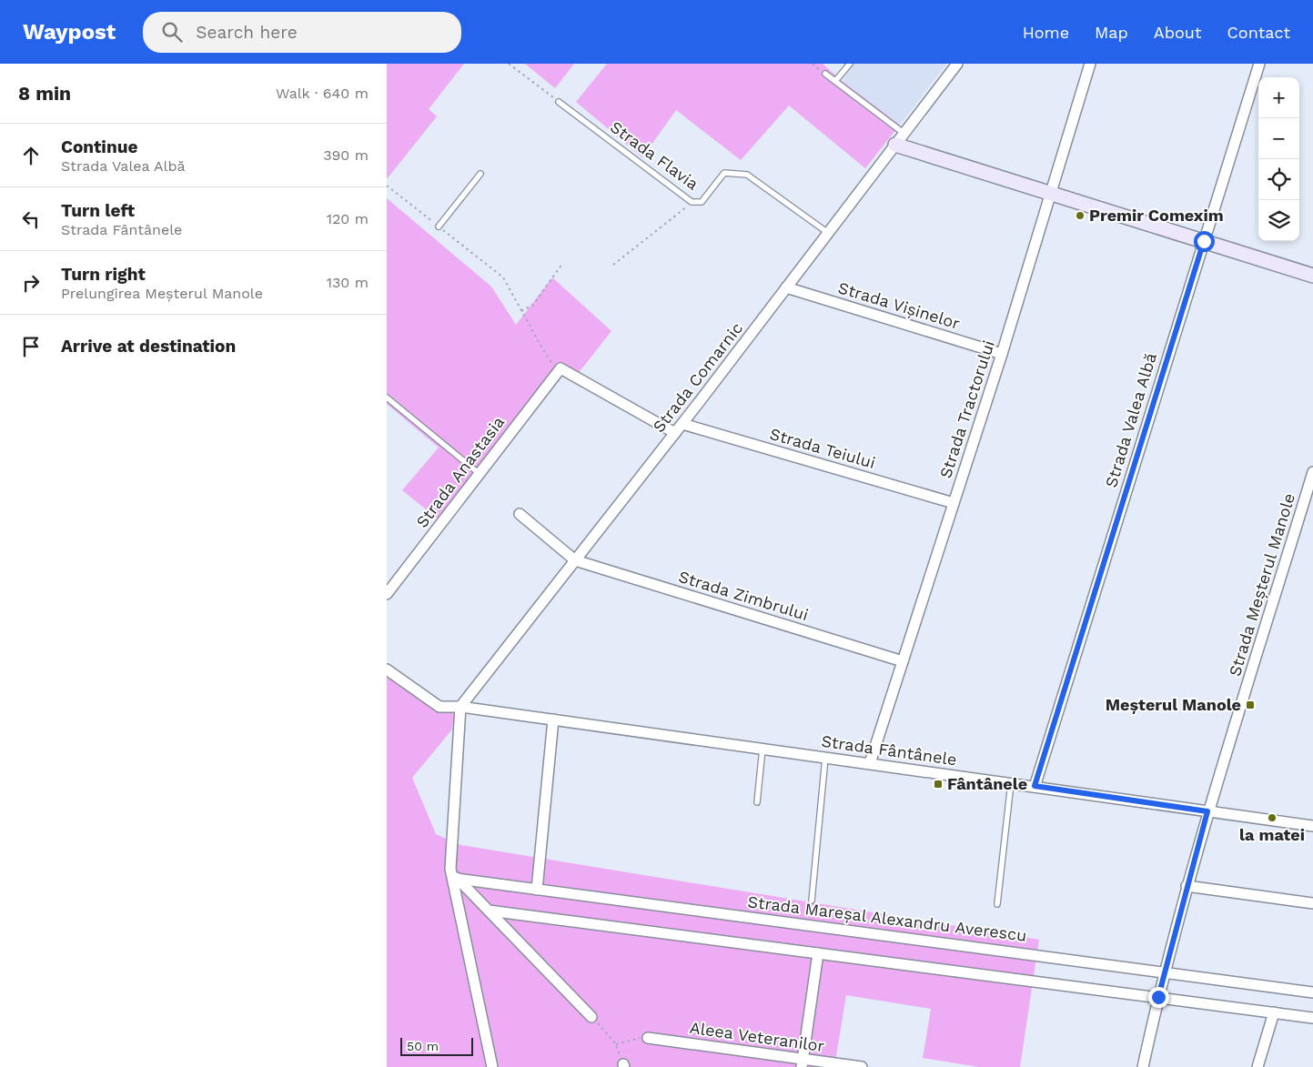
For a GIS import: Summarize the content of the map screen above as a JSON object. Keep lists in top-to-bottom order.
{
  "streets": {
    "street": [
      "Strada Vișinelor",
      "Strada Comarnic",
      "Strada Tractorului",
      "Strada Valea Albă",
      "Strada Teiului",
      "Strada Anastasia",
      "Strada Meșterul Manole",
      "Strada Zimbrului",
      "Strada Fântânele",
      "Strada Mareșal Alexandru Averescu",
      "Aleea Veteranilor"
    ],
    "lane": ["Strada Flavia"]
  },
  "crossings": [
    ["Strada Flavia", "Strada Comarnic"],
    ["Strada Vișinelor", "Strada Comarnic"],
    ["Strada Vișinelor", "Strada Tractorului"],
    ["Strada Comarnic", "Strada Teiului"],
    ["Strada Comarnic", "Strada Zimbrului"],
    ["Strada Comarnic", "Strada Fântânele"],
    ["Strada Tractorului", "Strada Teiului"],
    ["Strada Tractorului", "Strada Zimbrului"],
    ["Strada Tractorului", "Strada Fântânele"],
    ["Strada Valea Albă", "Strada Fântânele"],
    ["Strada Meșterul Manole", "Strada Fântânele"],
    ["Strada Meșterul Manole", "Strada Mareșal Alexandru Averescu"]
  ],
  "places": {
    "other": ["Premir Comexim", "la matei"],
    "transit": ["Meșterul Manole", "Fântânele"]
  },
  "scale_bar": "50 m",
  "page": {
    "header": "Waypost",
    "search": "Search here",
    "nav": [
      "Home",
      "Map",
      "About",
      "Contact"
    ],
    "heading": ["8 min", "Walk · 640 m"],
    "map_buttons": ["+", "−"],
    "list": [
      ["Continue", "Strada Valea Albă", "390 m"],
      ["Turn left", "Strada Fântânele", "120 m"],
      ["Turn right", "Prelungirea Meșterul Manole", "130 m"],
      "Arrive at destination"
    ],
    "scale": "50 m"
  }
}
